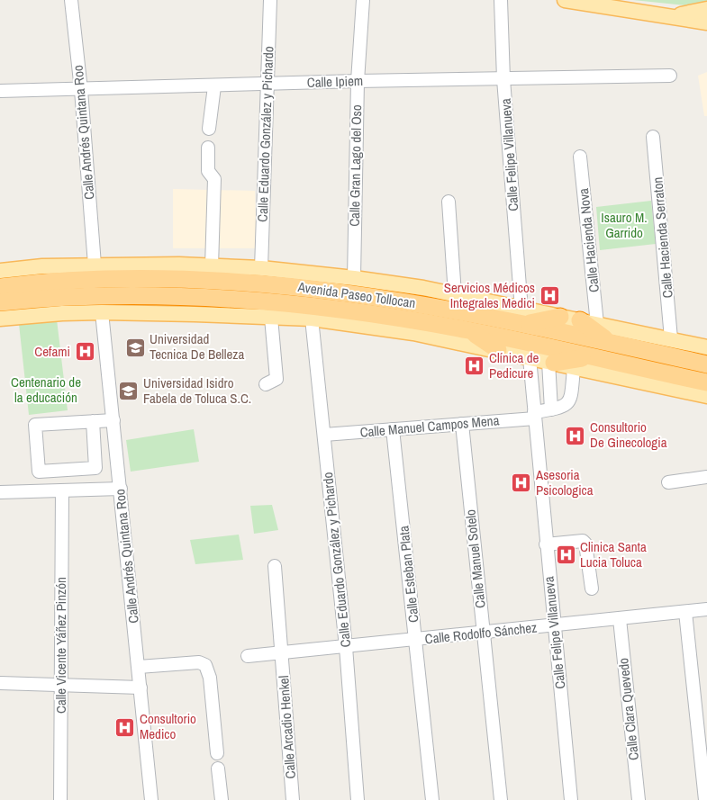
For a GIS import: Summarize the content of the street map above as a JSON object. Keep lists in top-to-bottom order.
{
  "streets": {
    "highway": ["Avenida Paseo Tollocan"],
    "street": [
      "Calle Ipiem",
      "Calle Andrés Quintana Roo",
      "Calle Eduardo González y Pichardo",
      "Calle Felipe Villanueva",
      "Calle Gran Lago del Oso",
      "Calle Hacienda Serraton",
      "Calle Hacienda Nova",
      "Calle Manuel Campos Mena",
      "Calle Manuel Sotelo",
      "Calle Esteban Plata",
      "Calle Rodolfo Sánchez",
      "Calle Vicente Yáñez Pinzón",
      "Calle Clara Quevedo",
      "Calle Arcadio Henkel"
    ]
  },
  "crossings": [
    ["Calle Ipiem", "Calle Andrés Quintana Roo"],
    ["Calle Ipiem", "Calle Eduardo González y Pichardo"],
    ["Calle Ipiem", "Calle Felipe Villanueva"],
    ["Calle Ipiem", "Calle Gran Lago del Oso"],
    ["Calle Andrés Quintana Roo", "Avenida Paseo Tollocan"],
    ["Calle Eduardo González y Pichardo", "Avenida Paseo Tollocan"],
    ["Calle Eduardo González y Pichardo", "Calle Manuel Campos Mena"],
    ["Calle Eduardo González y Pichardo", "Calle Rodolfo Sánchez"],
    ["Calle Felipe Villanueva", "Avenida Paseo Tollocan"],
    ["Calle Felipe Villanueva", "Calle Manuel Campos Mena"],
    ["Calle Felipe Villanueva", "Calle Rodolfo Sánchez"],
    ["Calle Gran Lago del Oso", "Avenida Paseo Tollocan"],
    ["Calle Manuel Campos Mena", "Calle Manuel Sotelo"],
    ["Calle Manuel Campos Mena", "Calle Esteban Plata"],
    ["Calle Manuel Sotelo", "Calle Rodolfo Sánchez"],
    ["Calle Esteban Plata", "Calle Rodolfo Sánchez"],
    ["Calle Rodolfo Sánchez", "Calle Clara Quevedo"],
    ["Calle Rodolfo Sánchez", "Calle Arcadio Henkel"]
  ],
  "parks": ["Isauro M. Garrido", "Centenario de la educación"],
  "places": {
    "hospital": [
      "Servicios Médicos Integrales Medici",
      "Cefami",
      "Clínica de Pedicure",
      "Consultorio De Ginecologia",
      "Asesoria Psicologica",
      "Clinica Santa Lucia Toluca",
      "Consultorio Medico"
    ],
    "school or university": ["Universidad Tecnica De Belleza", "Universidad Isidro Fabela de Toluca S.C."]
  }
}
